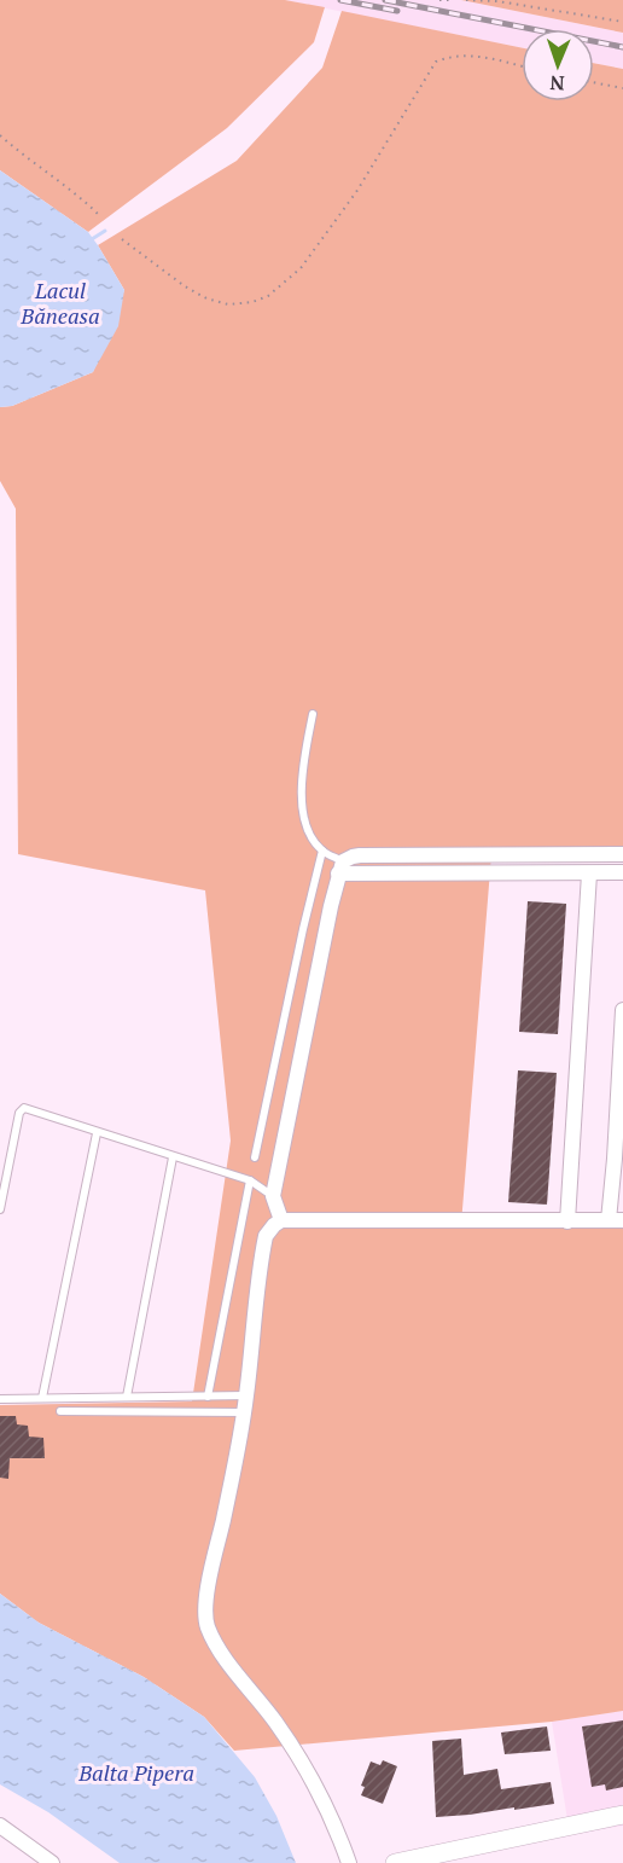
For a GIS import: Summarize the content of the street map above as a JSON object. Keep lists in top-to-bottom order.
{
  "water": ["Lacul Băneasa", "Balta Pipera"],
  "north": "bottom"
}
